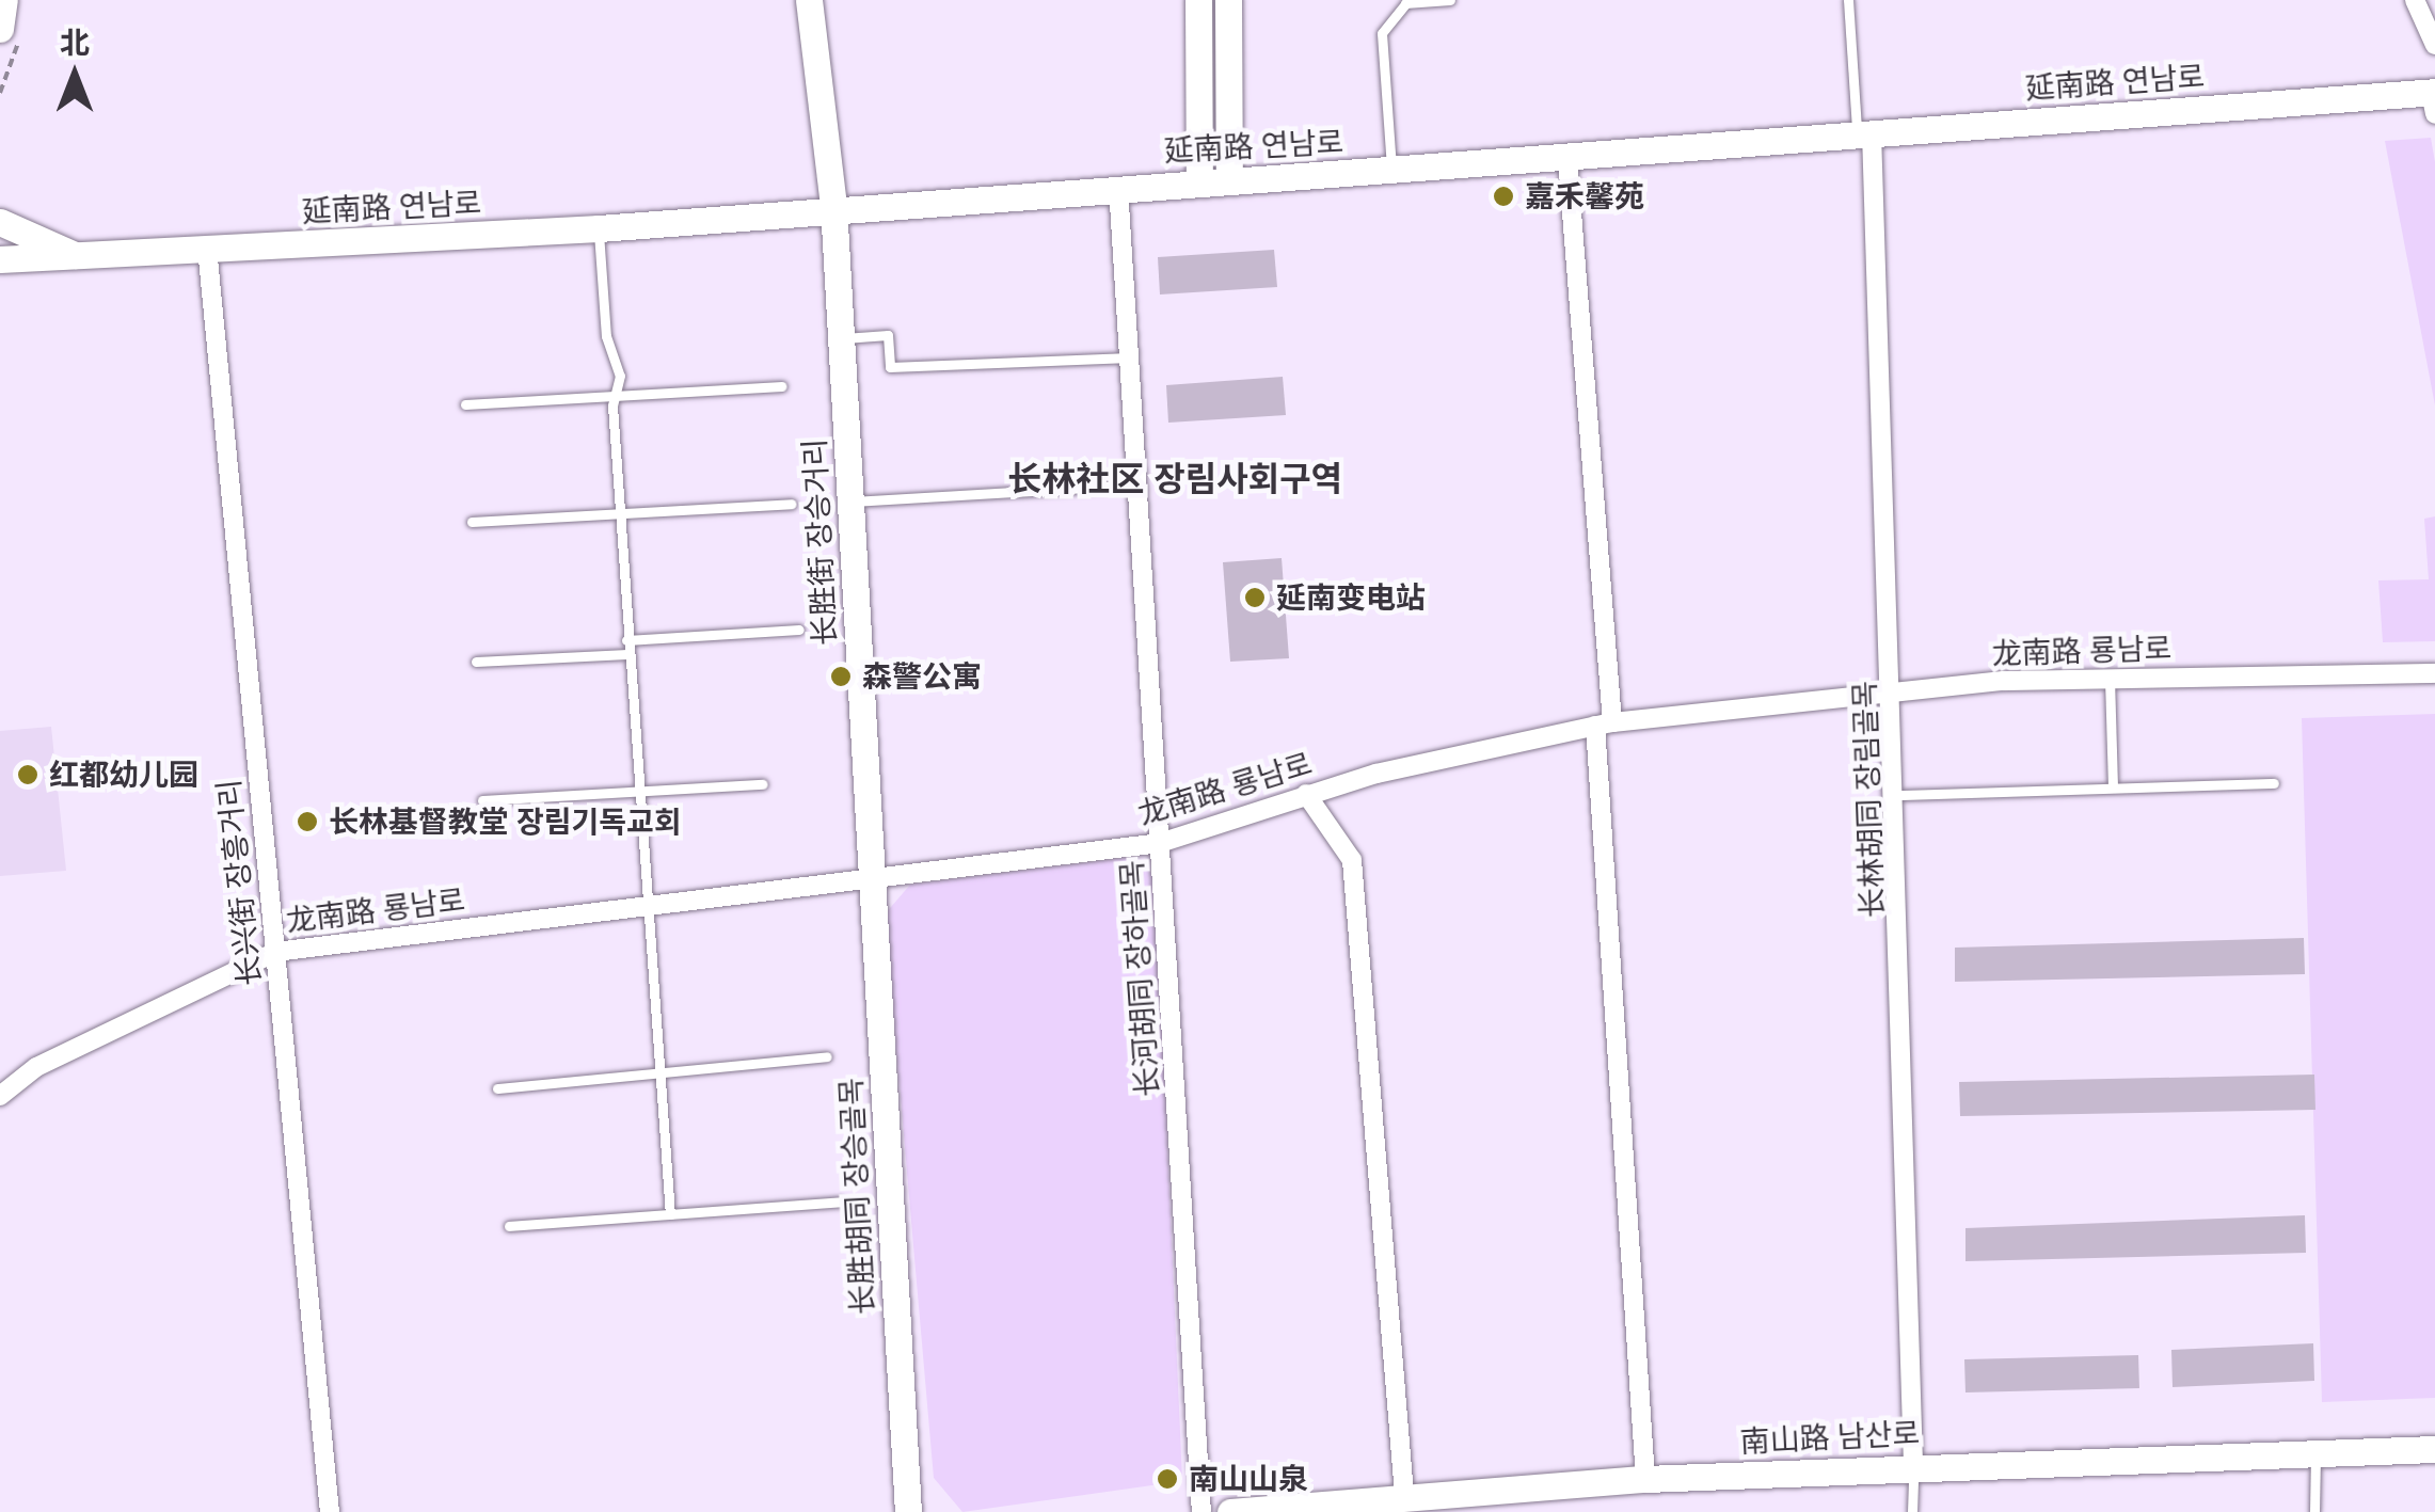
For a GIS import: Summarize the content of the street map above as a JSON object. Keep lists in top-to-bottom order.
{
  "streets": {
    "main road": [
      "延南路 연남로",
      "长胜街 장승거리",
      "长胜胡同 장승골목",
      "南山路 남산로"
    ],
    "street": [
      "龙南路 룡남로",
      "长林胡同 장림골목",
      "长兴街 장흥거리",
      "长河胡同 장하골목"
    ]
  },
  "crossings": [
    ["延南路 연남로", "长胜街 장승거리"],
    ["延南路 연남로", "长林胡同 장림골목"],
    ["延南路 연남로", "长兴街 장흥거리"],
    ["延南路 연남로", "长河胡同 장하골목"],
    ["长胜街 장승거리", "龙南路 룡남로"],
    ["长胜街 장승거리", "长胜胡同 장승골목"],
    ["龙南路 룡남로", "长林胡同 장림골목"],
    ["龙南路 룡남로", "长兴街 장흥거리"],
    ["龙南路 룡남로", "长河胡同 장하골목"],
    ["龙南路 룡남로", "长胜胡同 장승골목"],
    ["长林胡同 장림골목", "南山路 남산로"]
  ],
  "districts": ["长林社区 장림사회구역"],
  "places": [
    "嘉禾馨苑",
    "延南变电站",
    "森警公寓",
    "红都幼儿园",
    "长林基督教堂 장림기독교회",
    "南山山泉"
  ],
  "north": "top"
}
